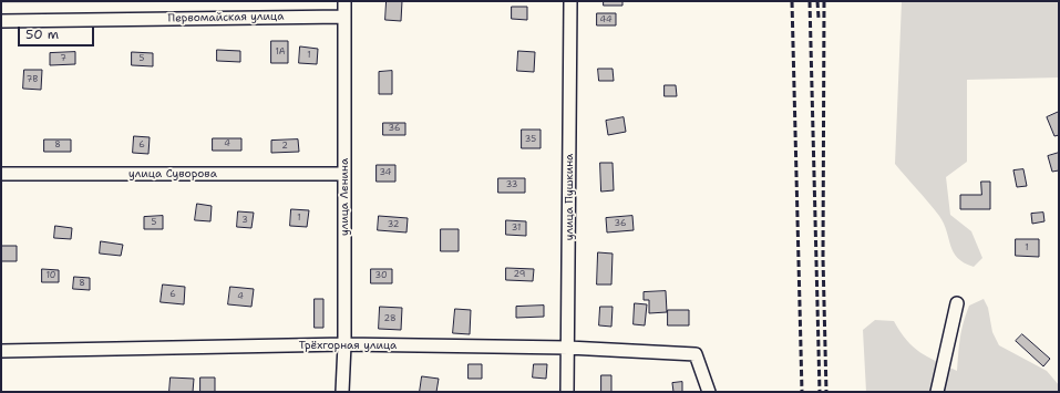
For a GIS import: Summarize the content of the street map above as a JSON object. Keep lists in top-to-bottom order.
{
  "streets": {
    "street": [
      "Первомайская улица",
      "улица Суворова",
      "улица Ленина",
      "улица Пушкина",
      "Трёхгорная улица"
    ]
  },
  "crossings": [
    ["Первомайская улица", "улица Ленина"],
    ["улица Суворова", "улица Ленина"],
    ["улица Ленина", "Трёхгорная улица"],
    ["улица Пушкина", "Трёхгорная улица"]
  ],
  "house_numbers": [
    "44",
    "1А",
    "1",
    "7",
    "5",
    "7В",
    "36",
    "35",
    "4",
    "8",
    "6",
    "2",
    "34",
    "33",
    "1",
    "3",
    "5",
    "36",
    "32",
    "31",
    "1",
    "29",
    "10",
    "30",
    "8",
    "6",
    "4",
    "28"
  ],
  "scale_bar": "50 m"
}
